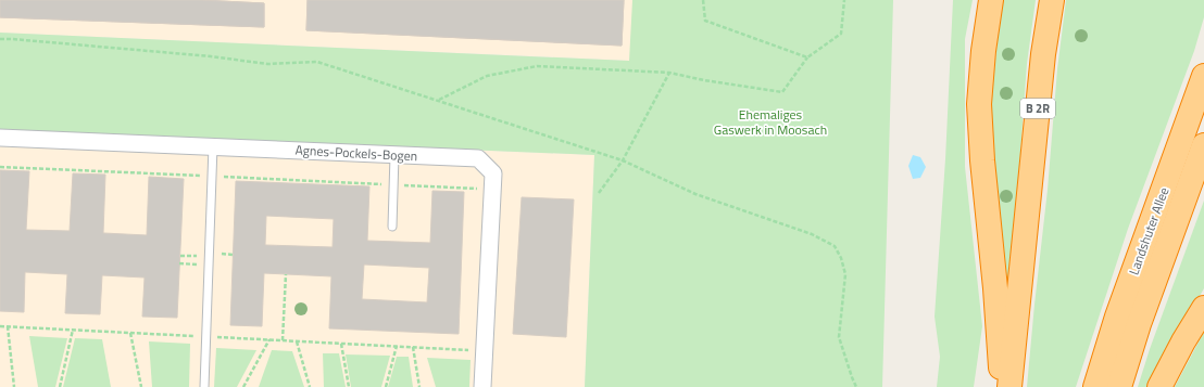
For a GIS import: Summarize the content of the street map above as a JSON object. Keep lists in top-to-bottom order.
{
  "streets": {
    "highway": ["B 2R", "Landshuter Allee"],
    "street": ["Agnes-Pockels-Bogen"]
  },
  "parks": ["Ehemaliges Gaswerk in Moosach"]
}
